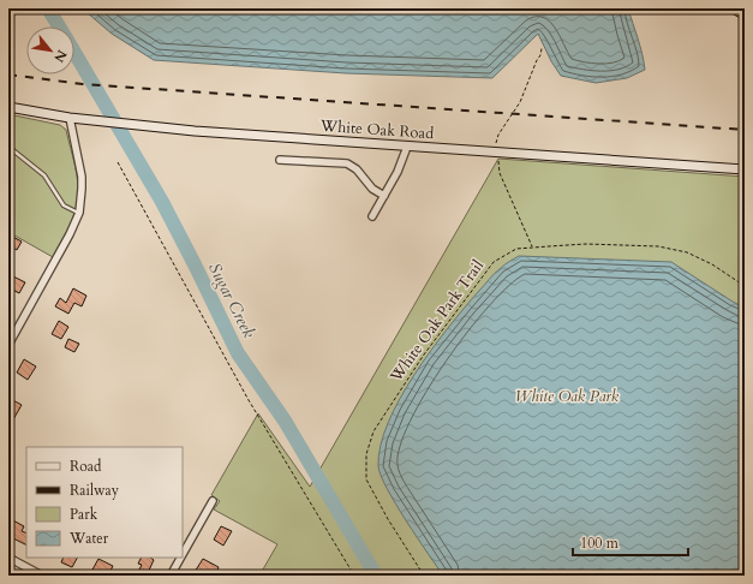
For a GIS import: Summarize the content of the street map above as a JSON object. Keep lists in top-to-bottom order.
{
  "streets": {
    "street": ["White Oak Road"],
    "path": ["White Oak Park Trail"]
  },
  "water": ["Sugar Creek"],
  "parks": ["White Oak Park"],
  "legend": [
    "Road",
    "Railway",
    "Park",
    "Water"
  ],
  "scale_bar": "100 m",
  "north": "bottom right"
}
